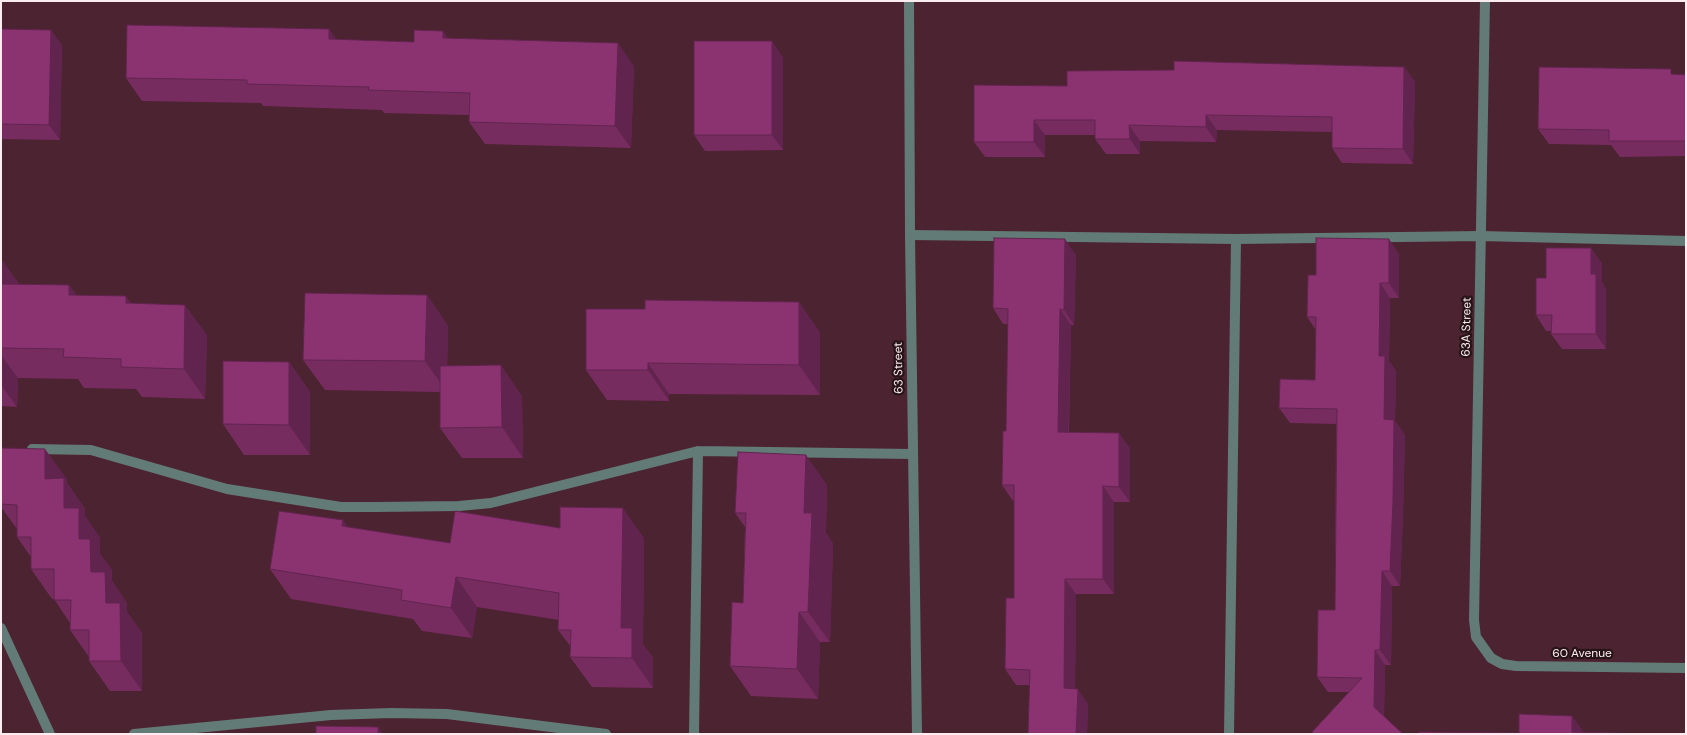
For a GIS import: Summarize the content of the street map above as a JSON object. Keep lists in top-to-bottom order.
{
  "streets": {
    "street": ["63A Street", "63 Street", "60 Avenue"]
  },
  "crossings": [
    ["63A Street", "60 Avenue"]
  ]
}
